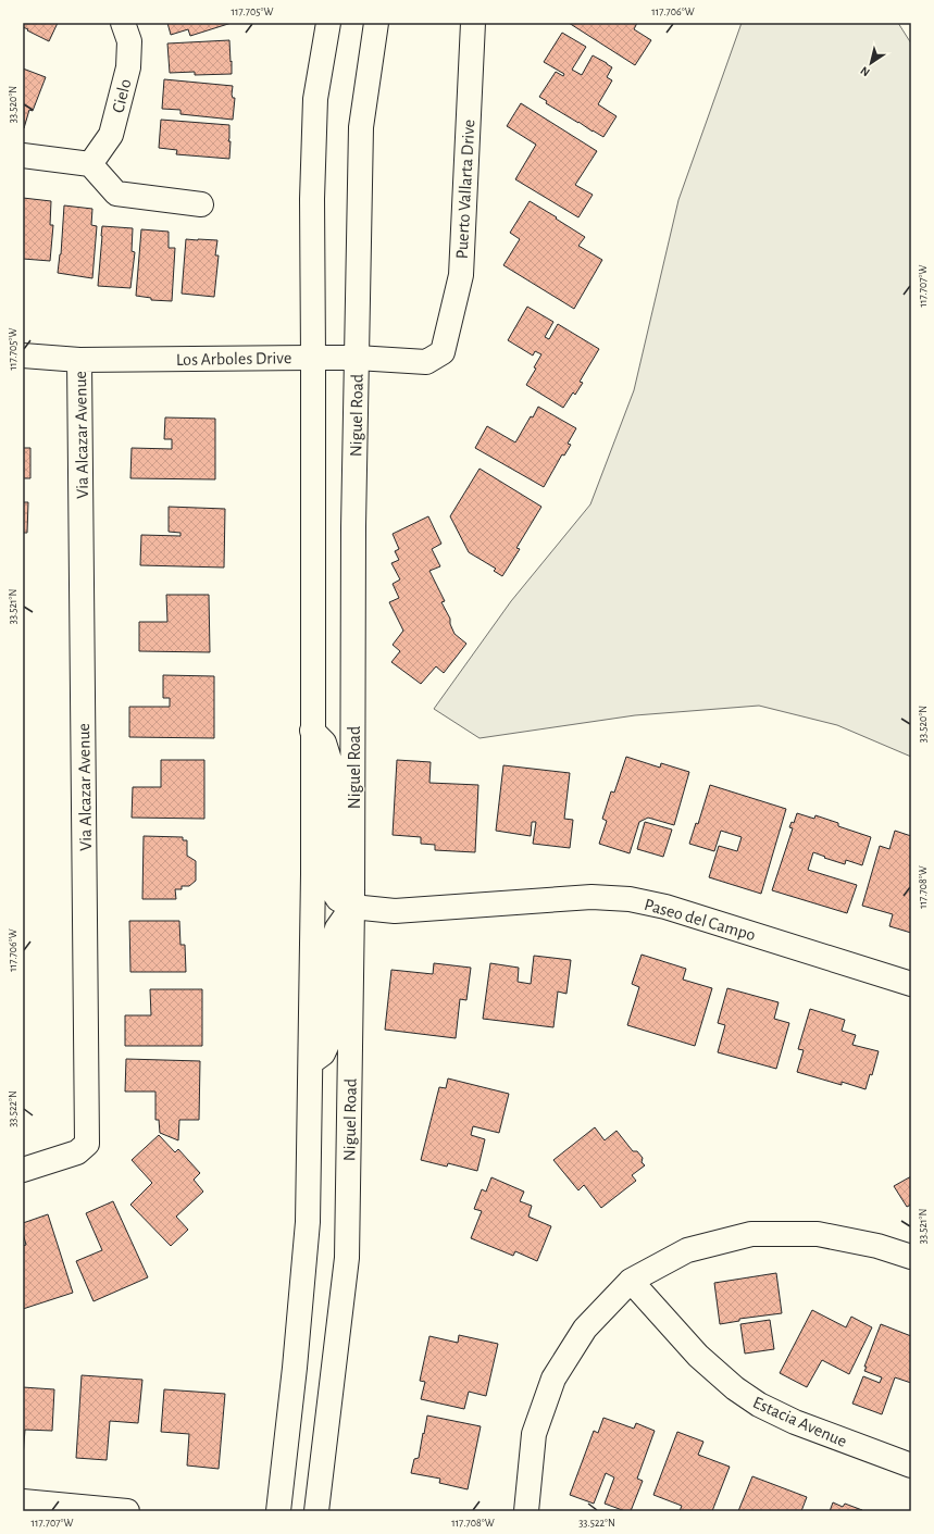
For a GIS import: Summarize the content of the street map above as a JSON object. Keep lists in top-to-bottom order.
{
  "streets": {
    "street": [
      "Cielo",
      "Puerto Vallarta Drive",
      "Los Arboles Drive",
      "Niguel Road",
      "Via Alcazar Avenue",
      "Paseo del Campo",
      "Estacia Avenue"
    ]
  },
  "crossings": [
    ["Puerto Vallarta Drive", "Los Arboles Drive"],
    ["Los Arboles Drive", "Niguel Road"],
    ["Los Arboles Drive", "Via Alcazar Avenue"],
    ["Niguel Road", "Paseo del Campo"]
  ],
  "north": "bottom left",
  "coordinates": [
    "117.705°W",
    "117.706°W",
    "33.520°N",
    "117.707°W",
    "33.521°N",
    "117.708°W",
    "33.522°N"
  ]
}
